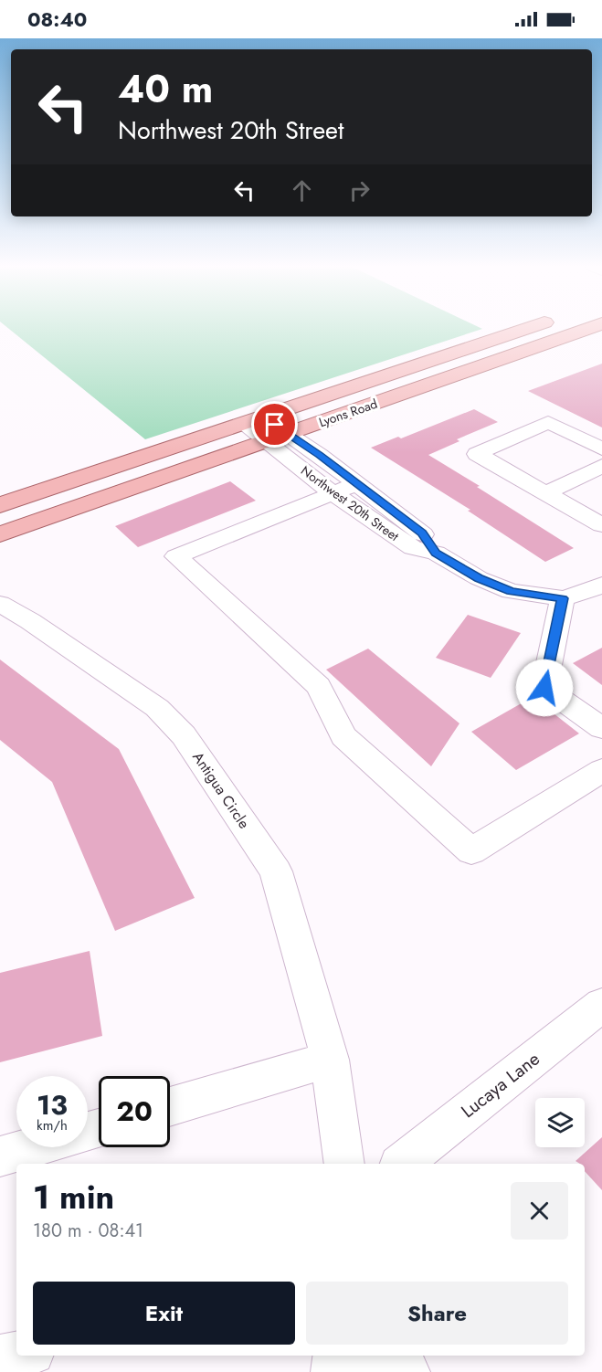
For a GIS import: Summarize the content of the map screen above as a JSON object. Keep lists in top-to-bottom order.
{
  "streets": {
    "main road": ["Lyons Road"],
    "street": ["Northwest 20th Street", "Antigua Circle", "Lucaya Lane"]
  },
  "crossings": [
    ["Lyons Road", "Northwest 20th Street"]
  ],
  "page": {
    "status": "08:40",
    "turn": ["40 m", "Northwest 20th Street"],
    "speed": "13 km/h",
    "limit": "20",
    "heading": ["1 min", "180 m · 08:41"],
    "buttons": ["Exit", "Share"]
  }
}
